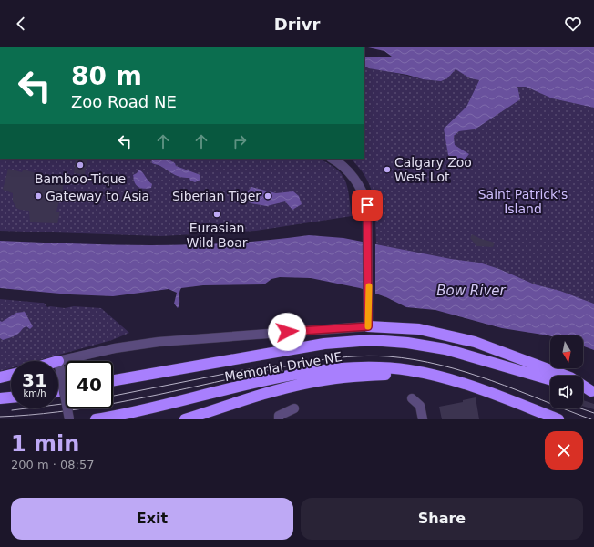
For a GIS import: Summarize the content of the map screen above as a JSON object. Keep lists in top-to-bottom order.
{
  "streets": {
    "highway": ["Memorial Drive NE"]
  },
  "water": ["Bow River"],
  "parks": ["Saint Patrick's Island"],
  "places": [
    "Bamboo-Tique",
    "Calgary Zoo West Lot",
    "Gateway to Asia",
    "Siberian Tiger",
    "Eurasian Wild Boar"
  ],
  "north": "bottom",
  "page": {
    "header": "Drivr",
    "turn": ["80 m", "Zoo Road NE"],
    "speed": "31 km/h",
    "limit": "40",
    "heading": ["1 min", "200 m · 08:57"],
    "buttons": ["Exit", "Share"]
  }
}
